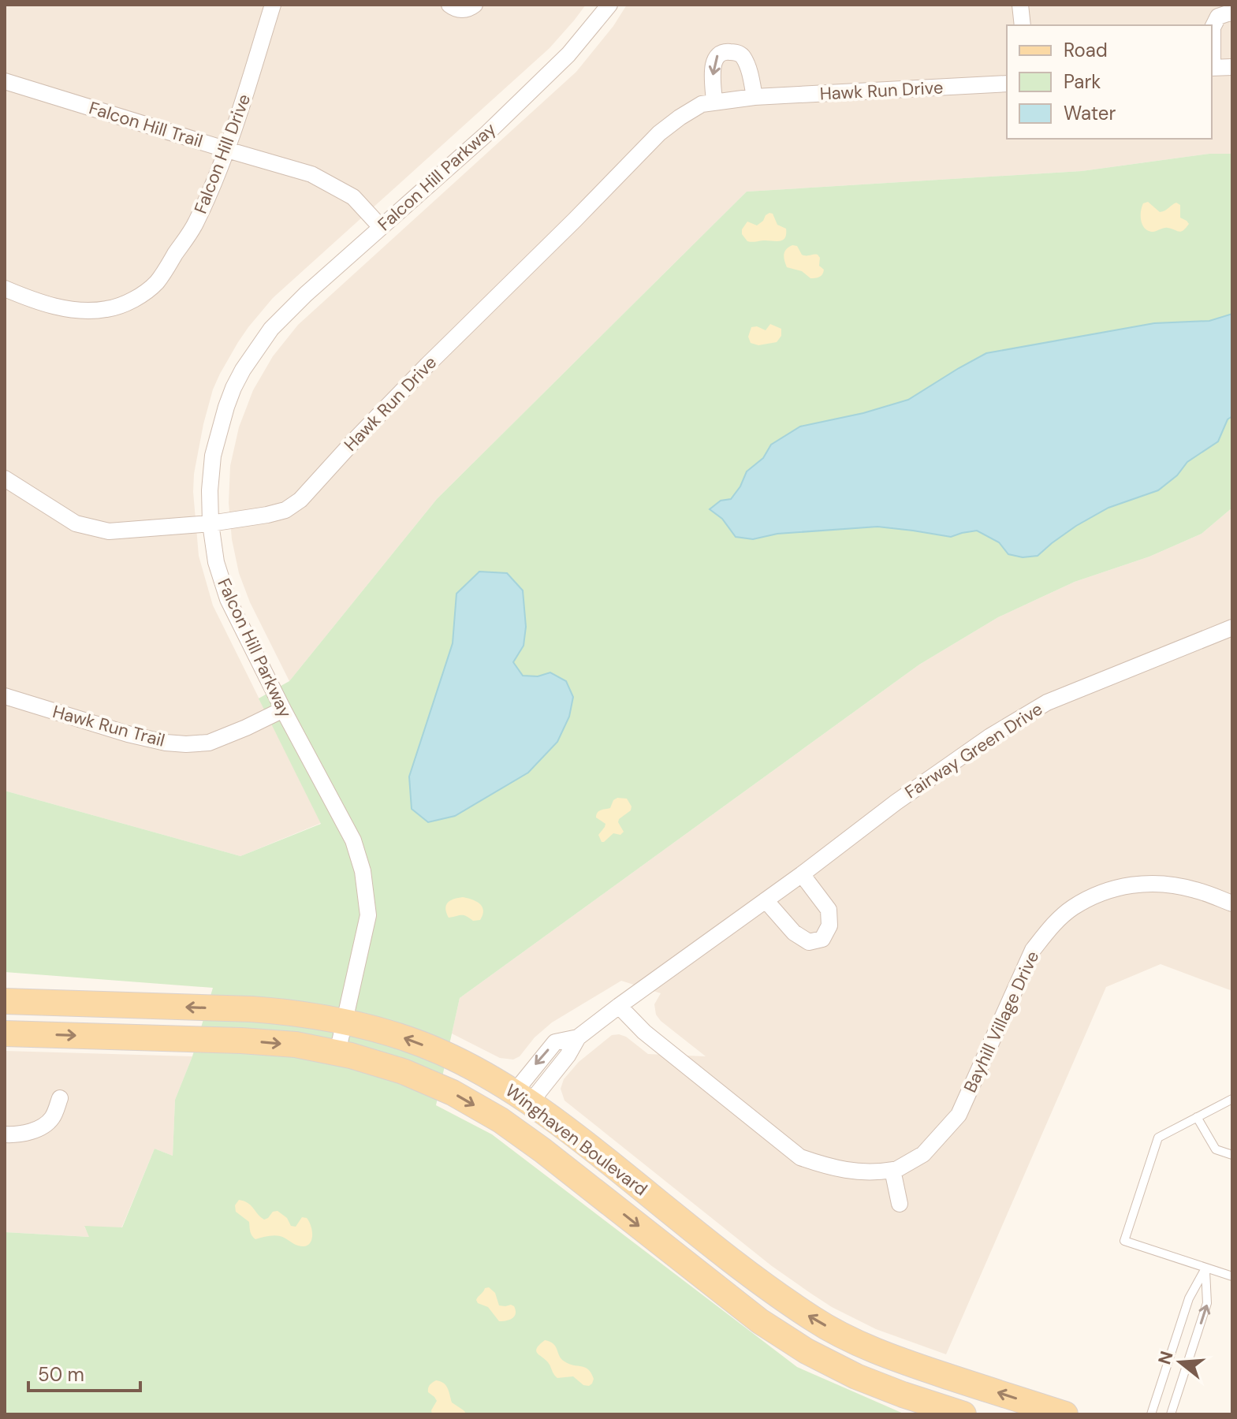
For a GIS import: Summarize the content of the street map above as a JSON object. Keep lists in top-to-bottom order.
{
  "streets": {
    "main road": ["Winghaven Boulevard"],
    "street": [
      "Hawk Run Drive",
      "Falcon Hill Trail",
      "Falcon Hill Drive",
      "Falcon Hill Parkway",
      "Hawk Run Trail",
      "Fairway Green Drive",
      "Bayhill Village Drive"
    ]
  },
  "crossings": [
    ["Hawk Run Drive", "Falcon Hill Parkway"],
    ["Falcon Hill Trail", "Falcon Hill Drive"],
    ["Falcon Hill Trail", "Falcon Hill Parkway"],
    ["Falcon Hill Parkway", "Hawk Run Trail"],
    ["Falcon Hill Parkway", "Winghaven Boulevard"],
    ["Fairway Green Drive", "Bayhill Village Drive"],
    ["Fairway Green Drive", "Winghaven Boulevard"]
  ],
  "legend": ["Road", "Park", "Water"],
  "scale_bar": "50 m",
  "north": "left"
}
